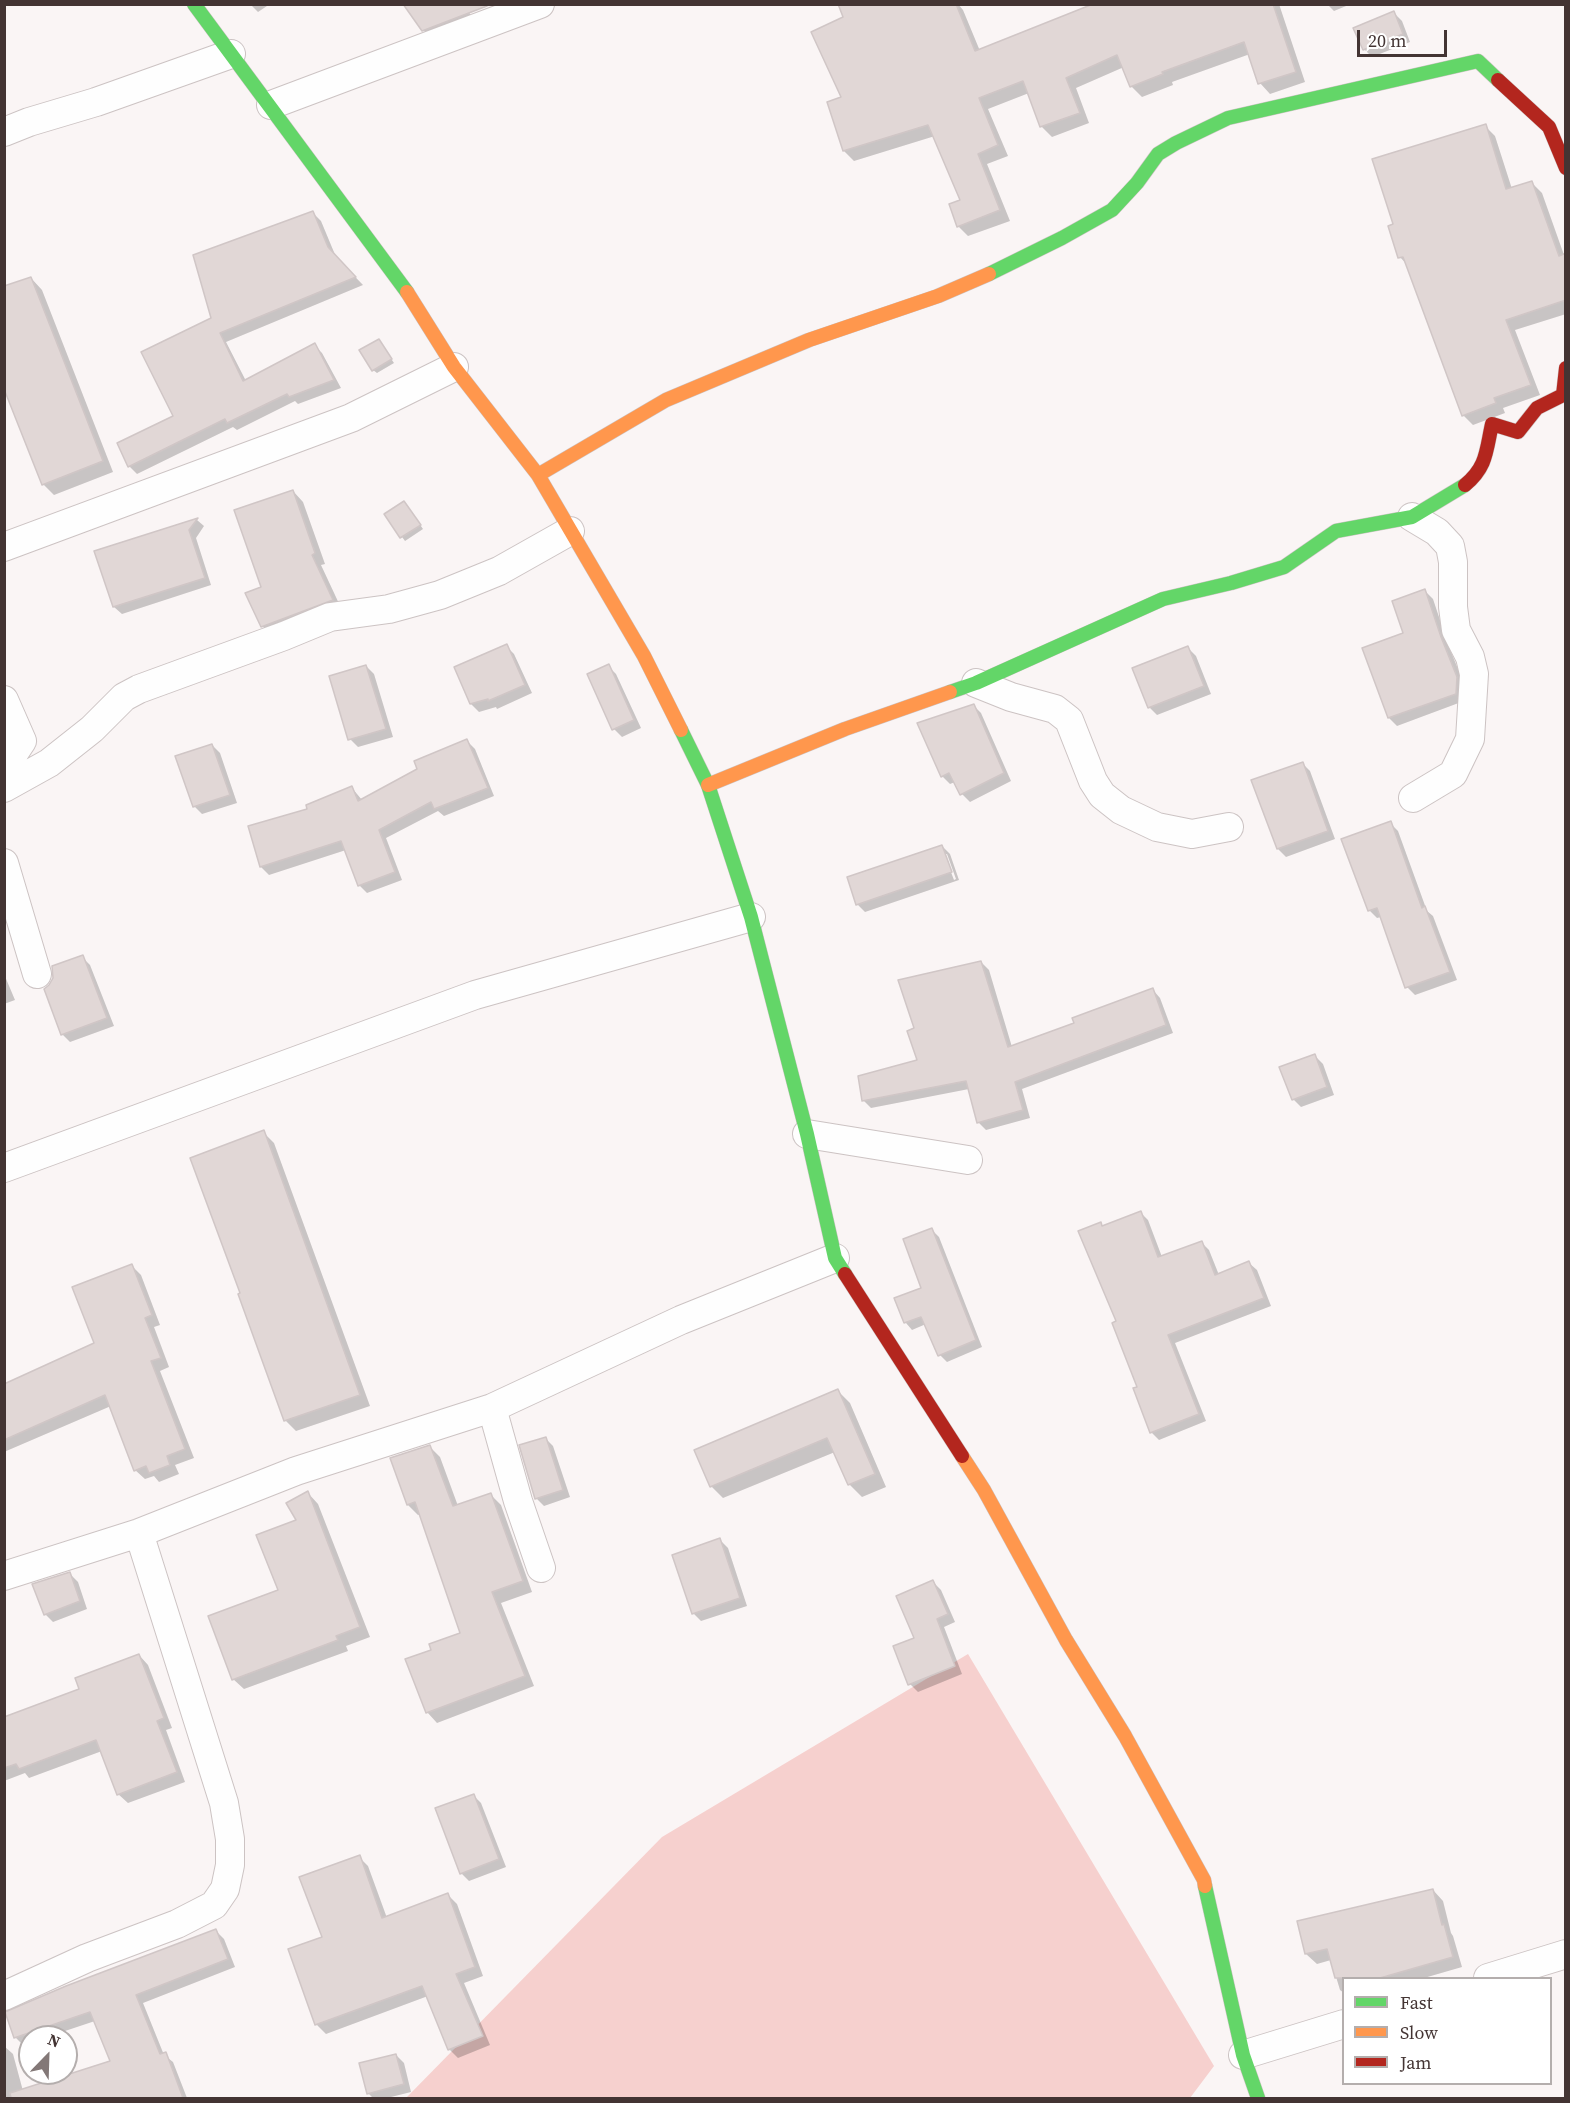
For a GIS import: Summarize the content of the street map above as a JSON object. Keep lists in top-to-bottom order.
{
  "legend": ["Fast", "Slow", "Jam"],
  "scale_bar": "20 m",
  "north": "top right"
}
